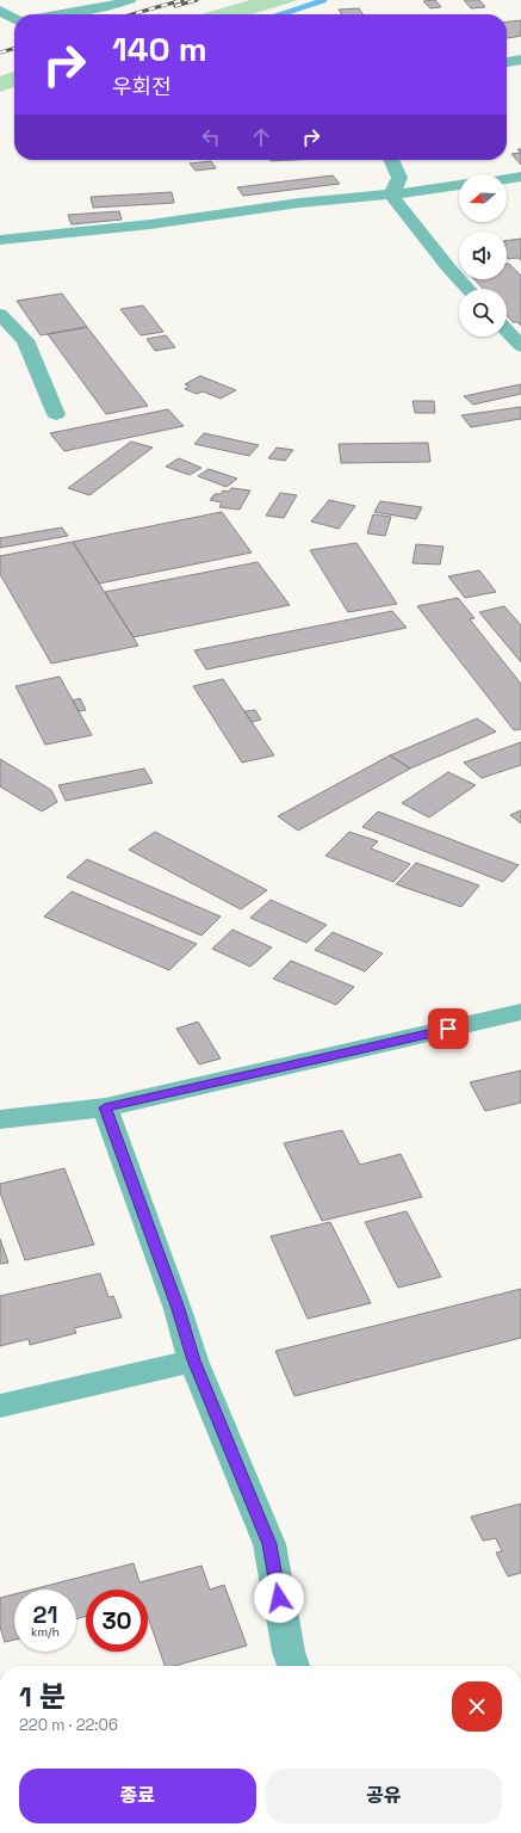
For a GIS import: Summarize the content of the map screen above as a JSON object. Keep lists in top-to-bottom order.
{
  "north": "left",
  "page": {
    "turn": ["140 m", "우회전"],
    "speed": "21 km/h",
    "limit": "30",
    "heading": ["1 분", "220 m · 22:06"],
    "buttons": ["종료", "공유"]
  }
}
